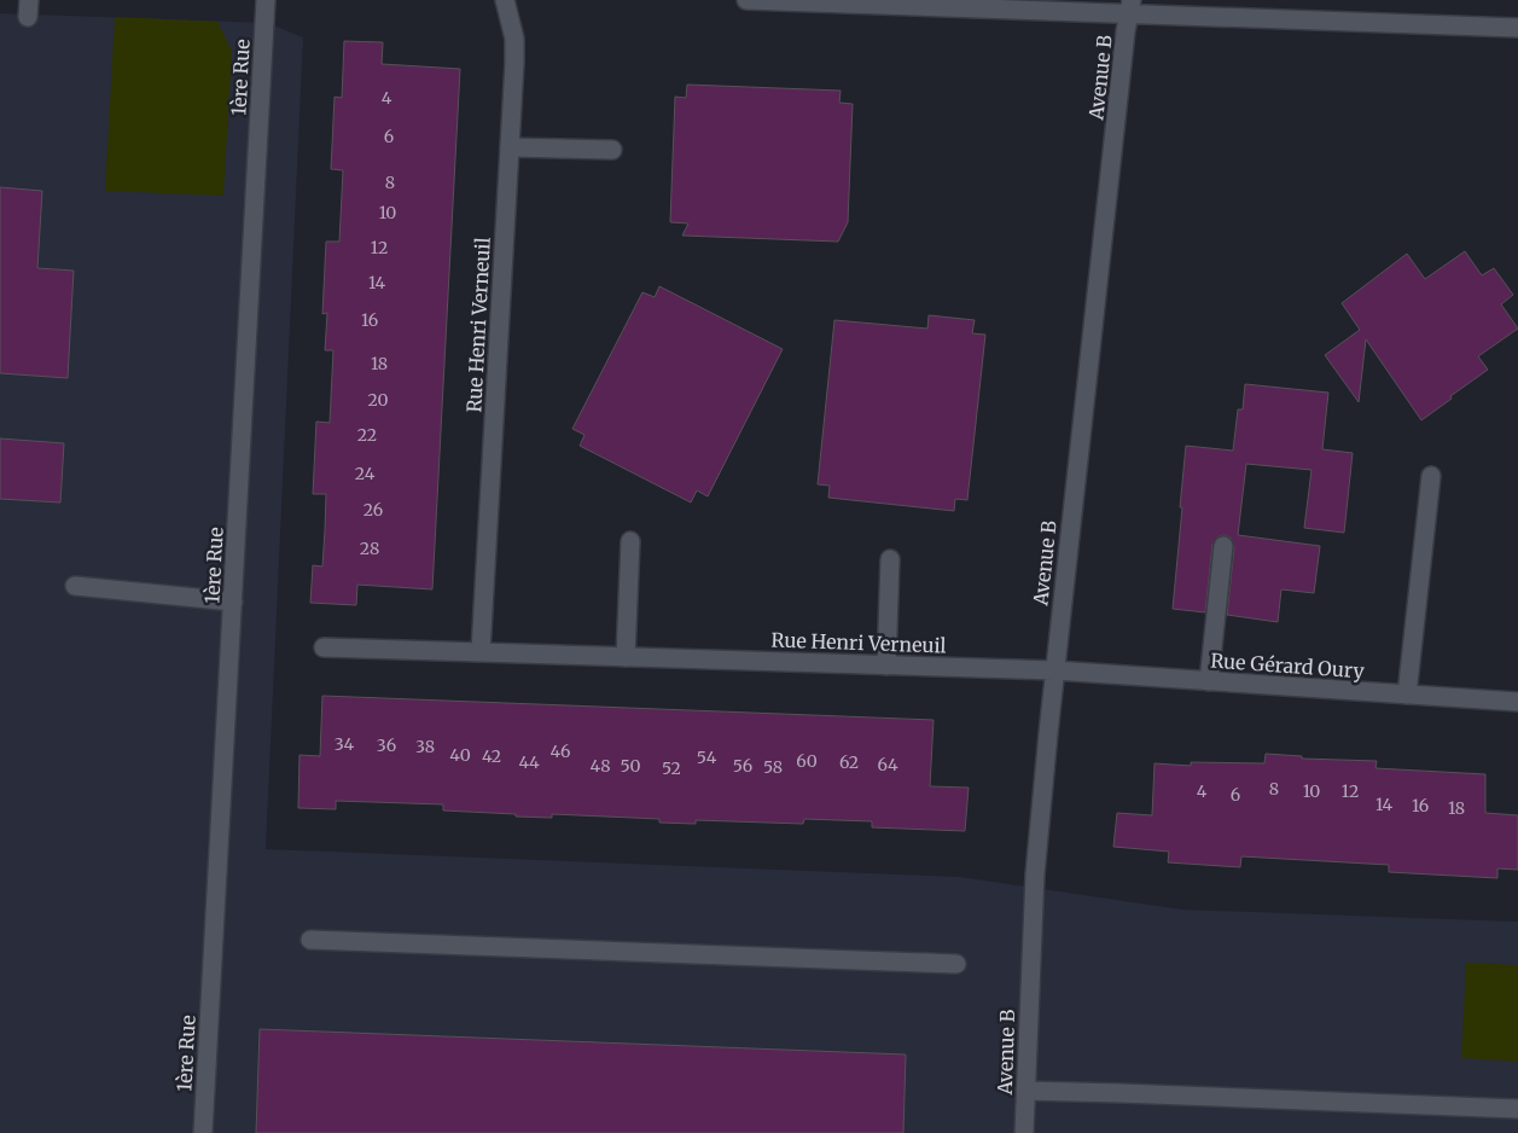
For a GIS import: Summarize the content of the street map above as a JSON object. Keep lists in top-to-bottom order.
{
  "streets": {
    "street": [
      "1ère Rue",
      "Avenue B",
      "Rue Henri Verneuil",
      "Rue Gérard Oury"
    ]
  },
  "crossings": [
    ["Avenue B", "Rue Henri Verneuil"],
    ["Avenue B", "Rue Gérard Oury"],
    ["Rue Henri Verneuil", "Rue Gérard Oury"]
  ],
  "house_numbers": [
    "4",
    "6",
    "8",
    "10",
    "12",
    "14",
    "16",
    "18",
    "20",
    "22",
    "24",
    "26",
    "28",
    "34",
    "36",
    "38",
    "46",
    "40",
    "42",
    "54",
    "60",
    "44",
    "62",
    "64",
    "48",
    "50",
    "56",
    "58",
    "52",
    "8",
    "4",
    "10",
    "12",
    "6",
    "14",
    "16",
    "18"
  ]
}
